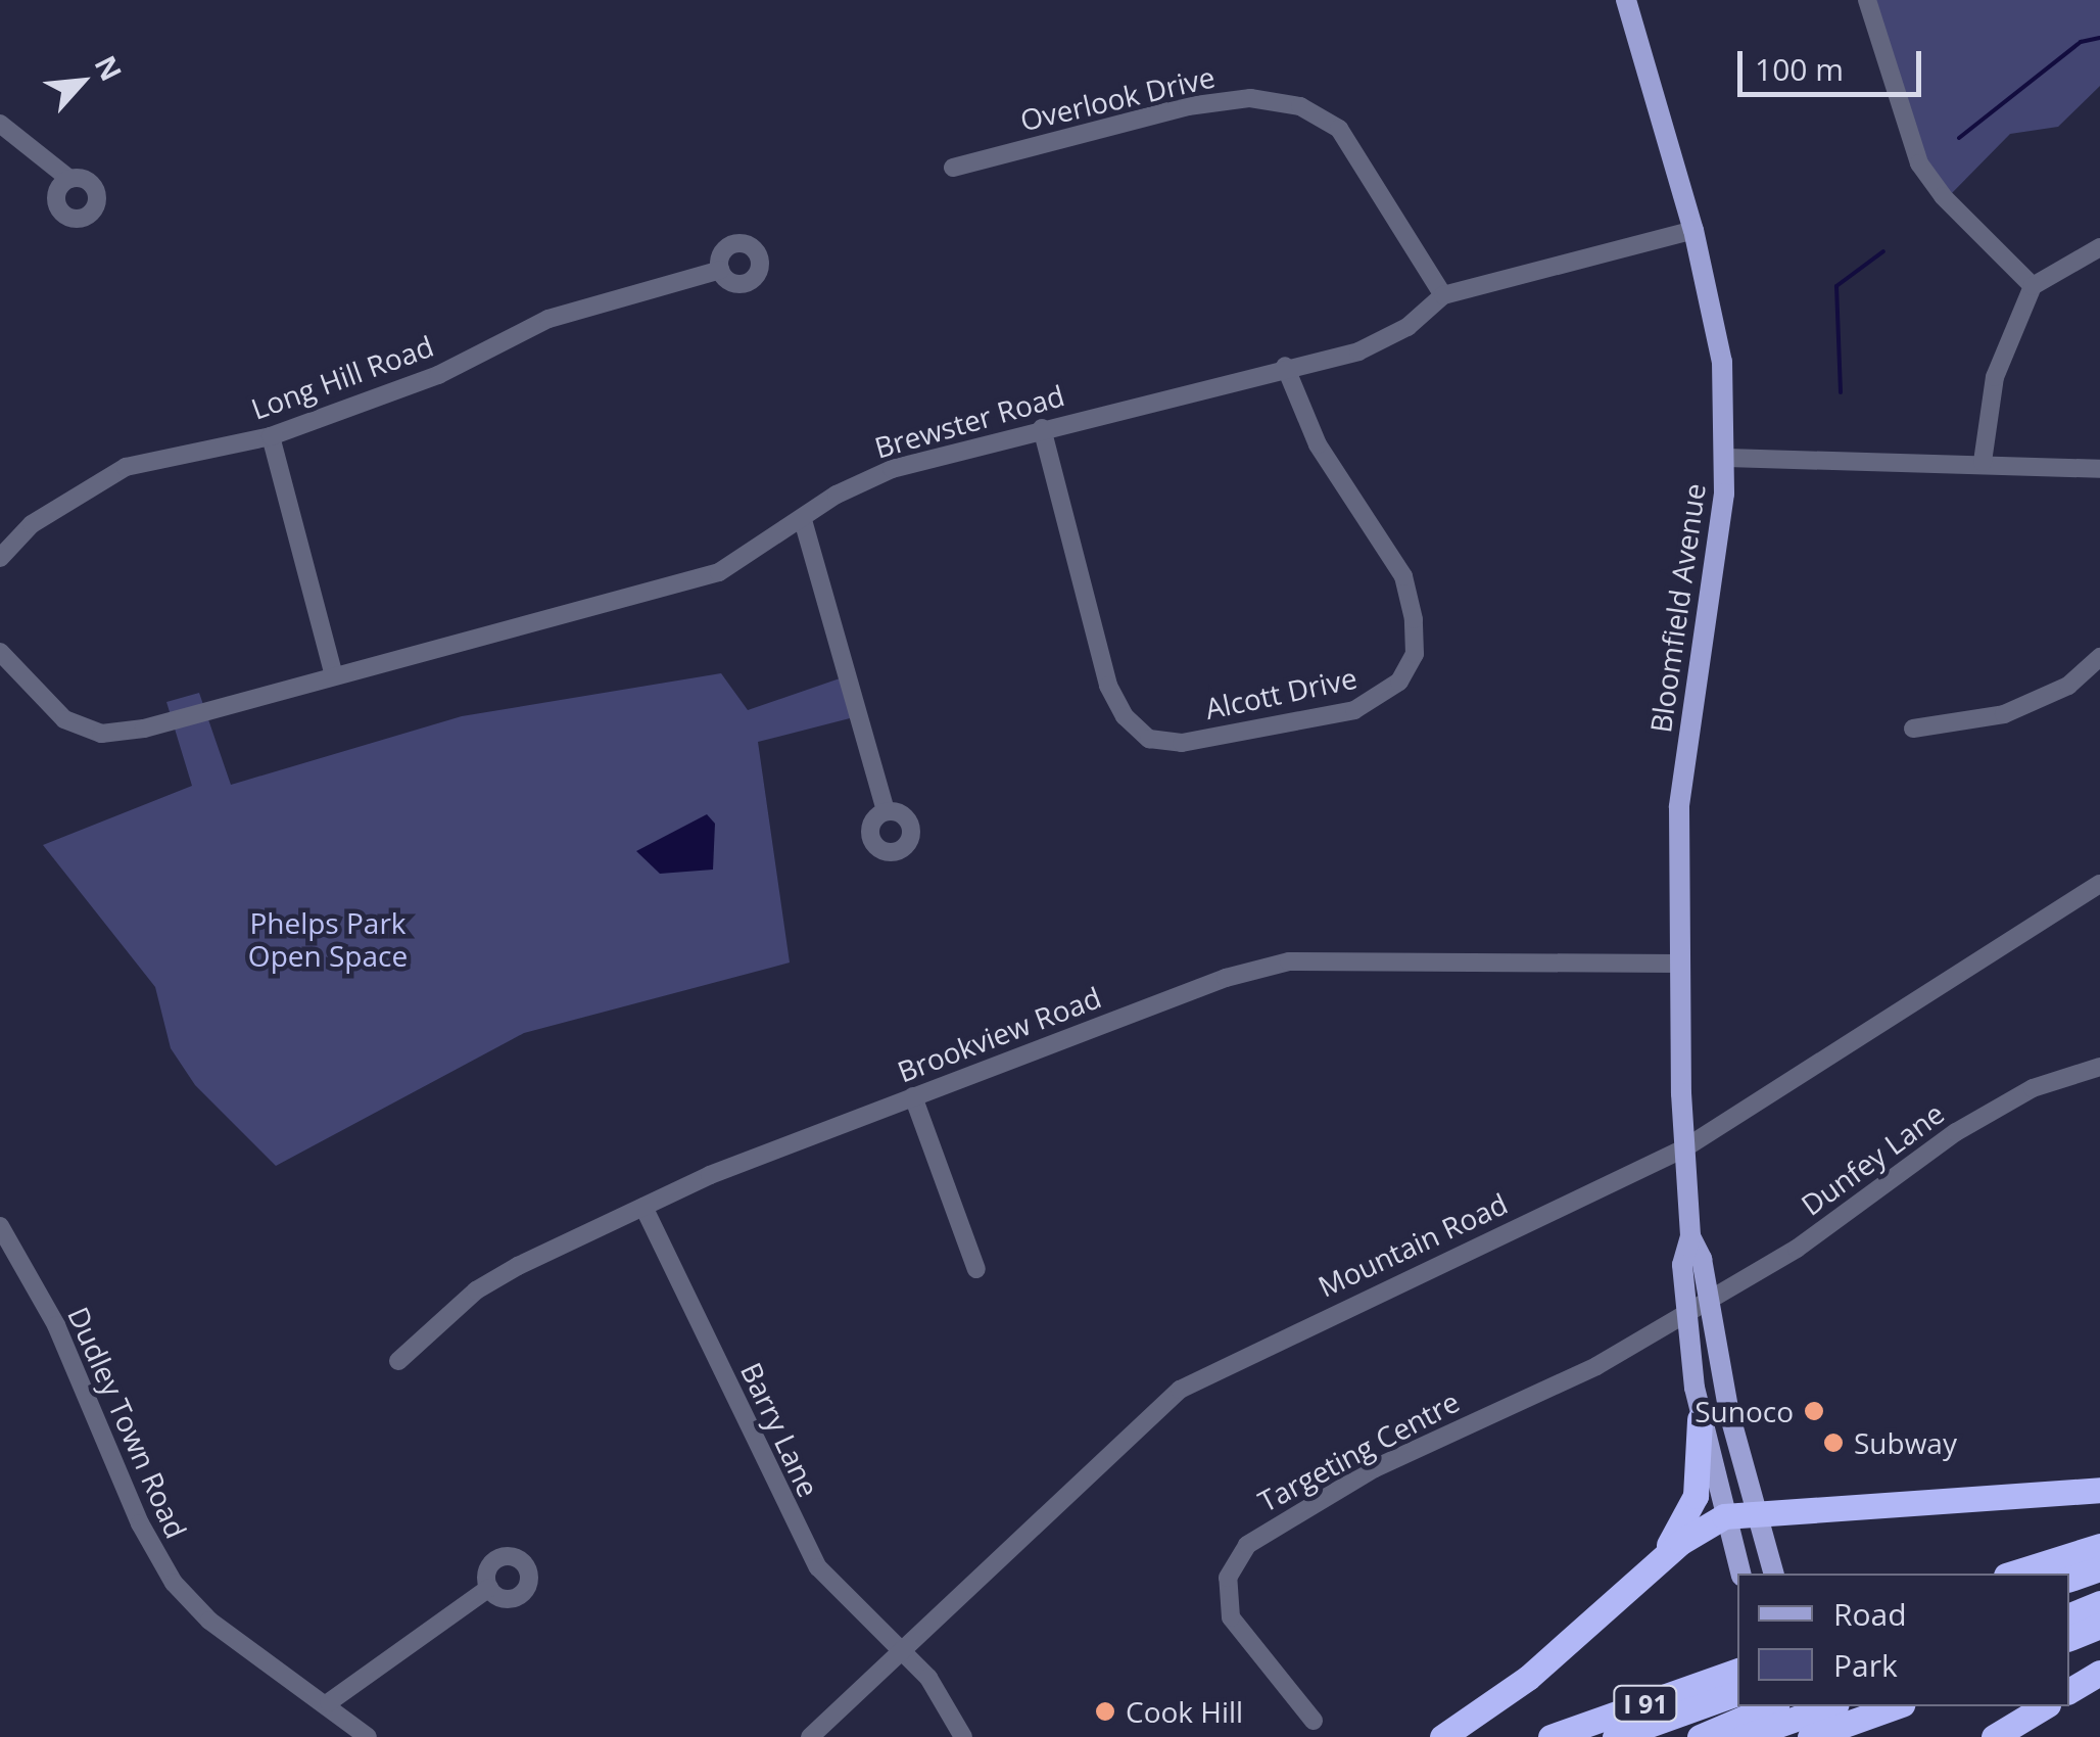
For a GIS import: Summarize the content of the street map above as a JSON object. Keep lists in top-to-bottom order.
{
  "streets": {
    "highway": ["I 91"],
    "main road": ["Bloomfield Avenue"],
    "street": [
      "Overlook Drive",
      "Long Hill Road",
      "Brewster Road",
      "Alcott Drive",
      "Brookview Road",
      "Dunfey Lane",
      "Mountain Road",
      "Dudley Town Road",
      "Barry Lane",
      "Targeting Centre"
    ]
  },
  "crossings": [
    ["Overlook Drive", "Brewster Road"],
    ["Brewster Road", "Bloomfield Avenue"],
    ["Brewster Road", "Alcott Drive"],
    ["Bloomfield Avenue", "Brookview Road"],
    ["Bloomfield Avenue", "Dunfey Lane"],
    ["Bloomfield Avenue", "Mountain Road"],
    ["Bloomfield Avenue", "Targeting Centre"],
    ["Brookview Road", "Barry Lane"],
    ["Dunfey Lane", "Targeting Centre"],
    ["Mountain Road", "Barry Lane"]
  ],
  "parks": ["Phelps Park Open Space"],
  "places": ["Sunoco", "Subway", "Cook Hill"],
  "legend": ["Road", "Park"],
  "scale_bar": "100 m",
  "north": "top right"
}
